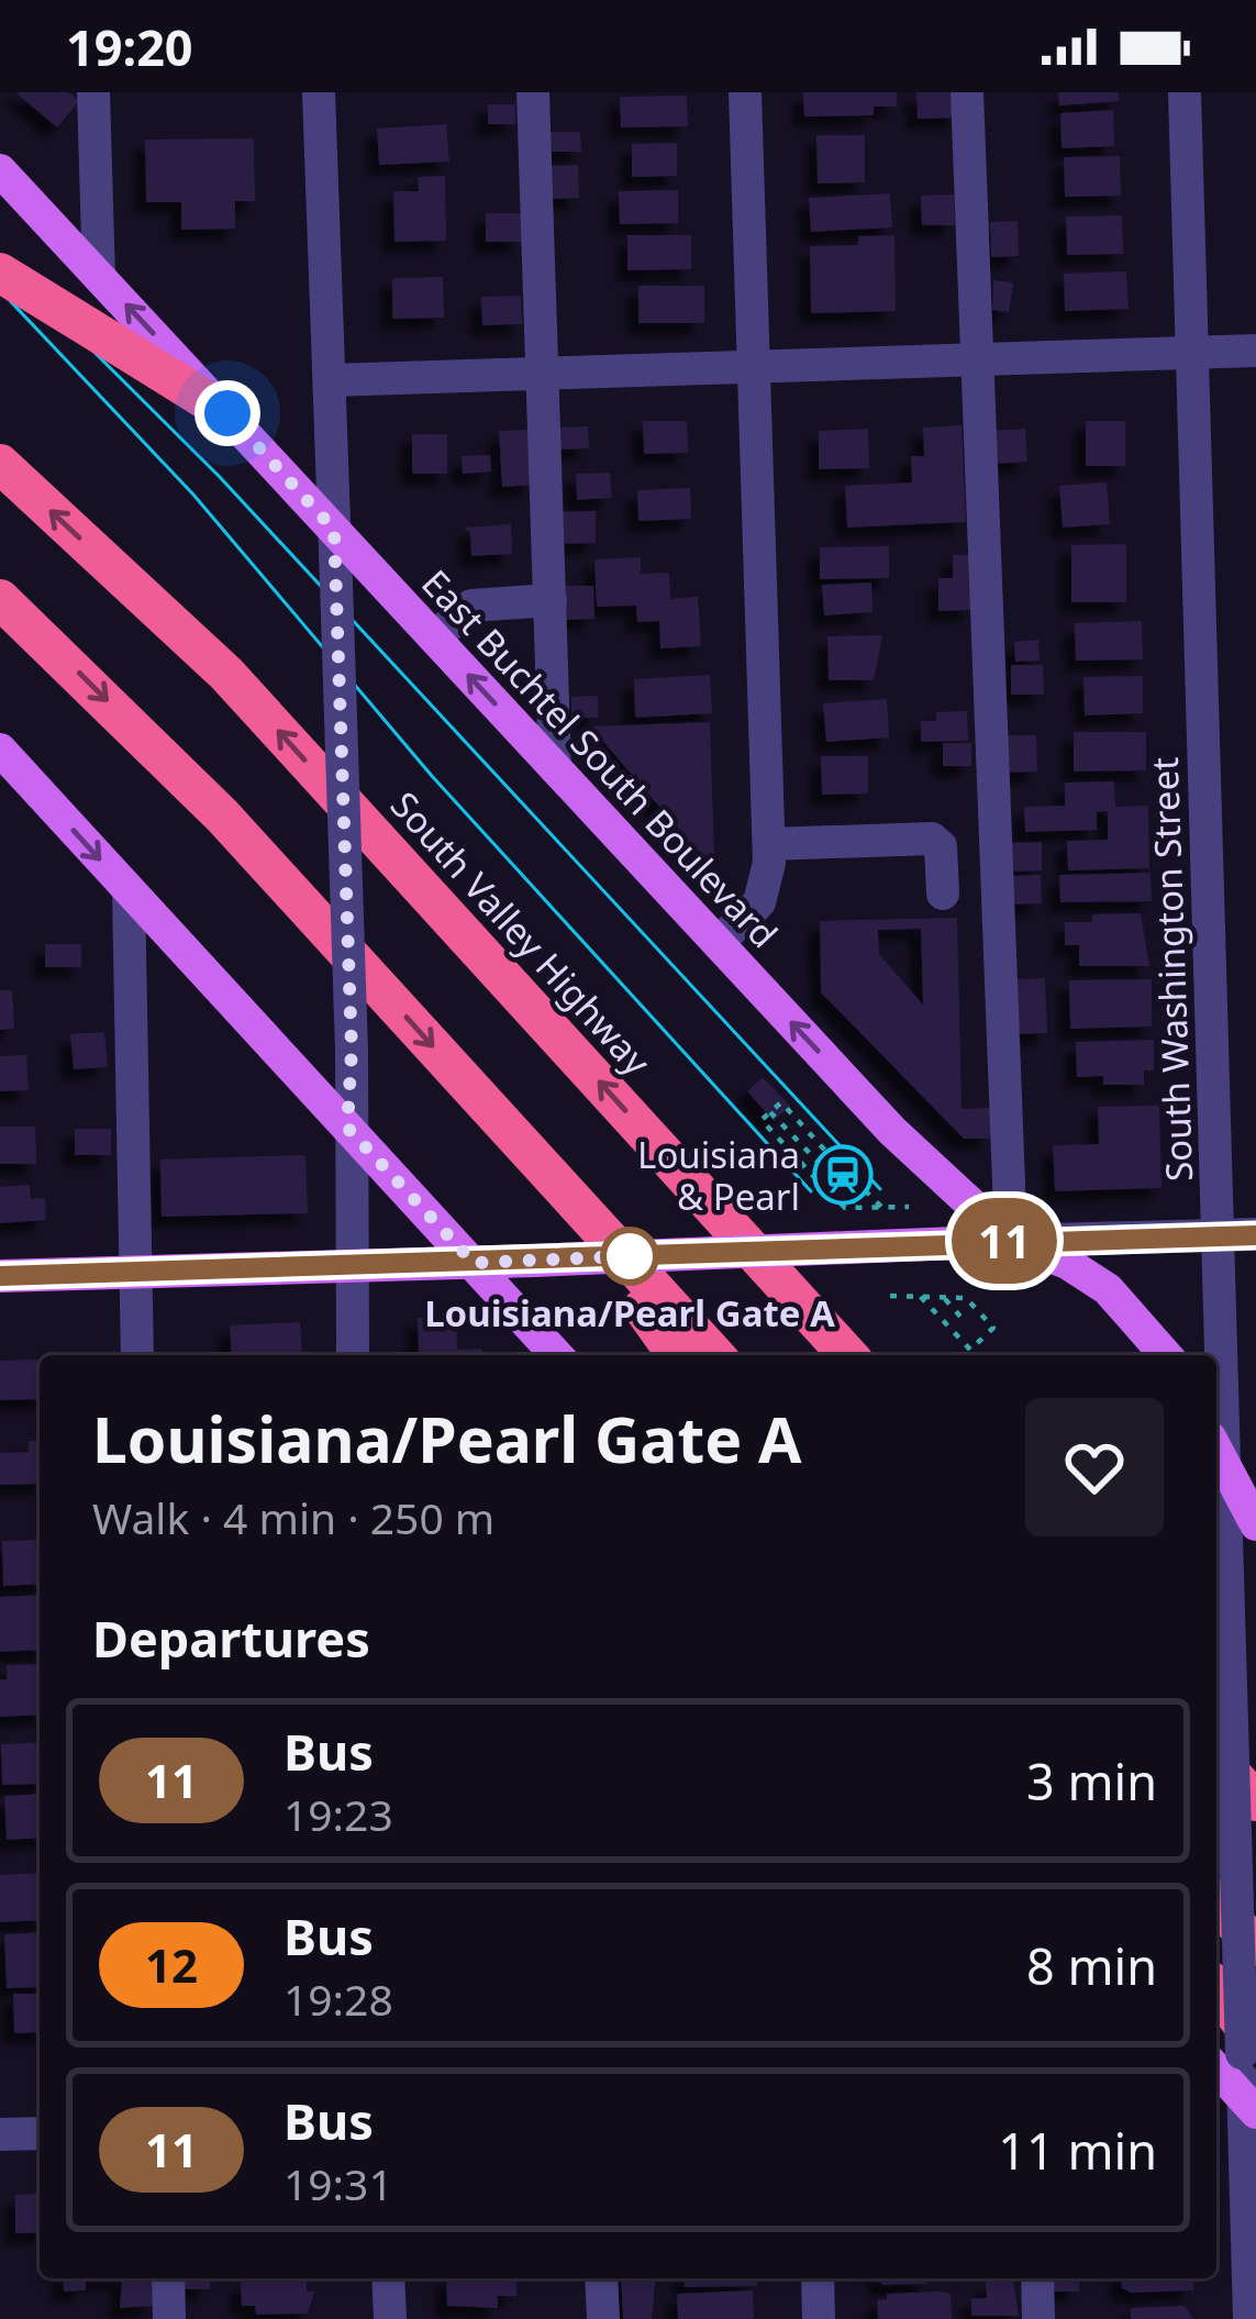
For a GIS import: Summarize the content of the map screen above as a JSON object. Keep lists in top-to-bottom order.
{
  "streets": {
    "highway": ["South Valley Highway"],
    "main road": ["East Buchtel South Boulevard"],
    "street": ["South Washington Street"]
  },
  "one_way": ["East Buchtel South Boulevard"],
  "places": {
    "station": ["Louisiana & Pearl"],
    "other": ["Louisiana/Pearl Gate A"]
  },
  "lines": ["bus line 11"],
  "page": {
    "status": "19:20",
    "on_map": "11",
    "heading": [
      ["Louisiana/Pearl Gate A", "Walk · 4 min · 250 m"],
      "Departures"
    ],
    "list": [
      {
        "mark": "11",
        "name": "Bus",
        "note": "19:23",
        "value": "3 min"
      },
      {
        "mark": "12",
        "name": "Bus",
        "note": "19:28",
        "value": "8 min"
      },
      {
        "mark": "11",
        "name": "Bus",
        "note": "19:31",
        "value": "11 min"
      }
    ]
  }
}
